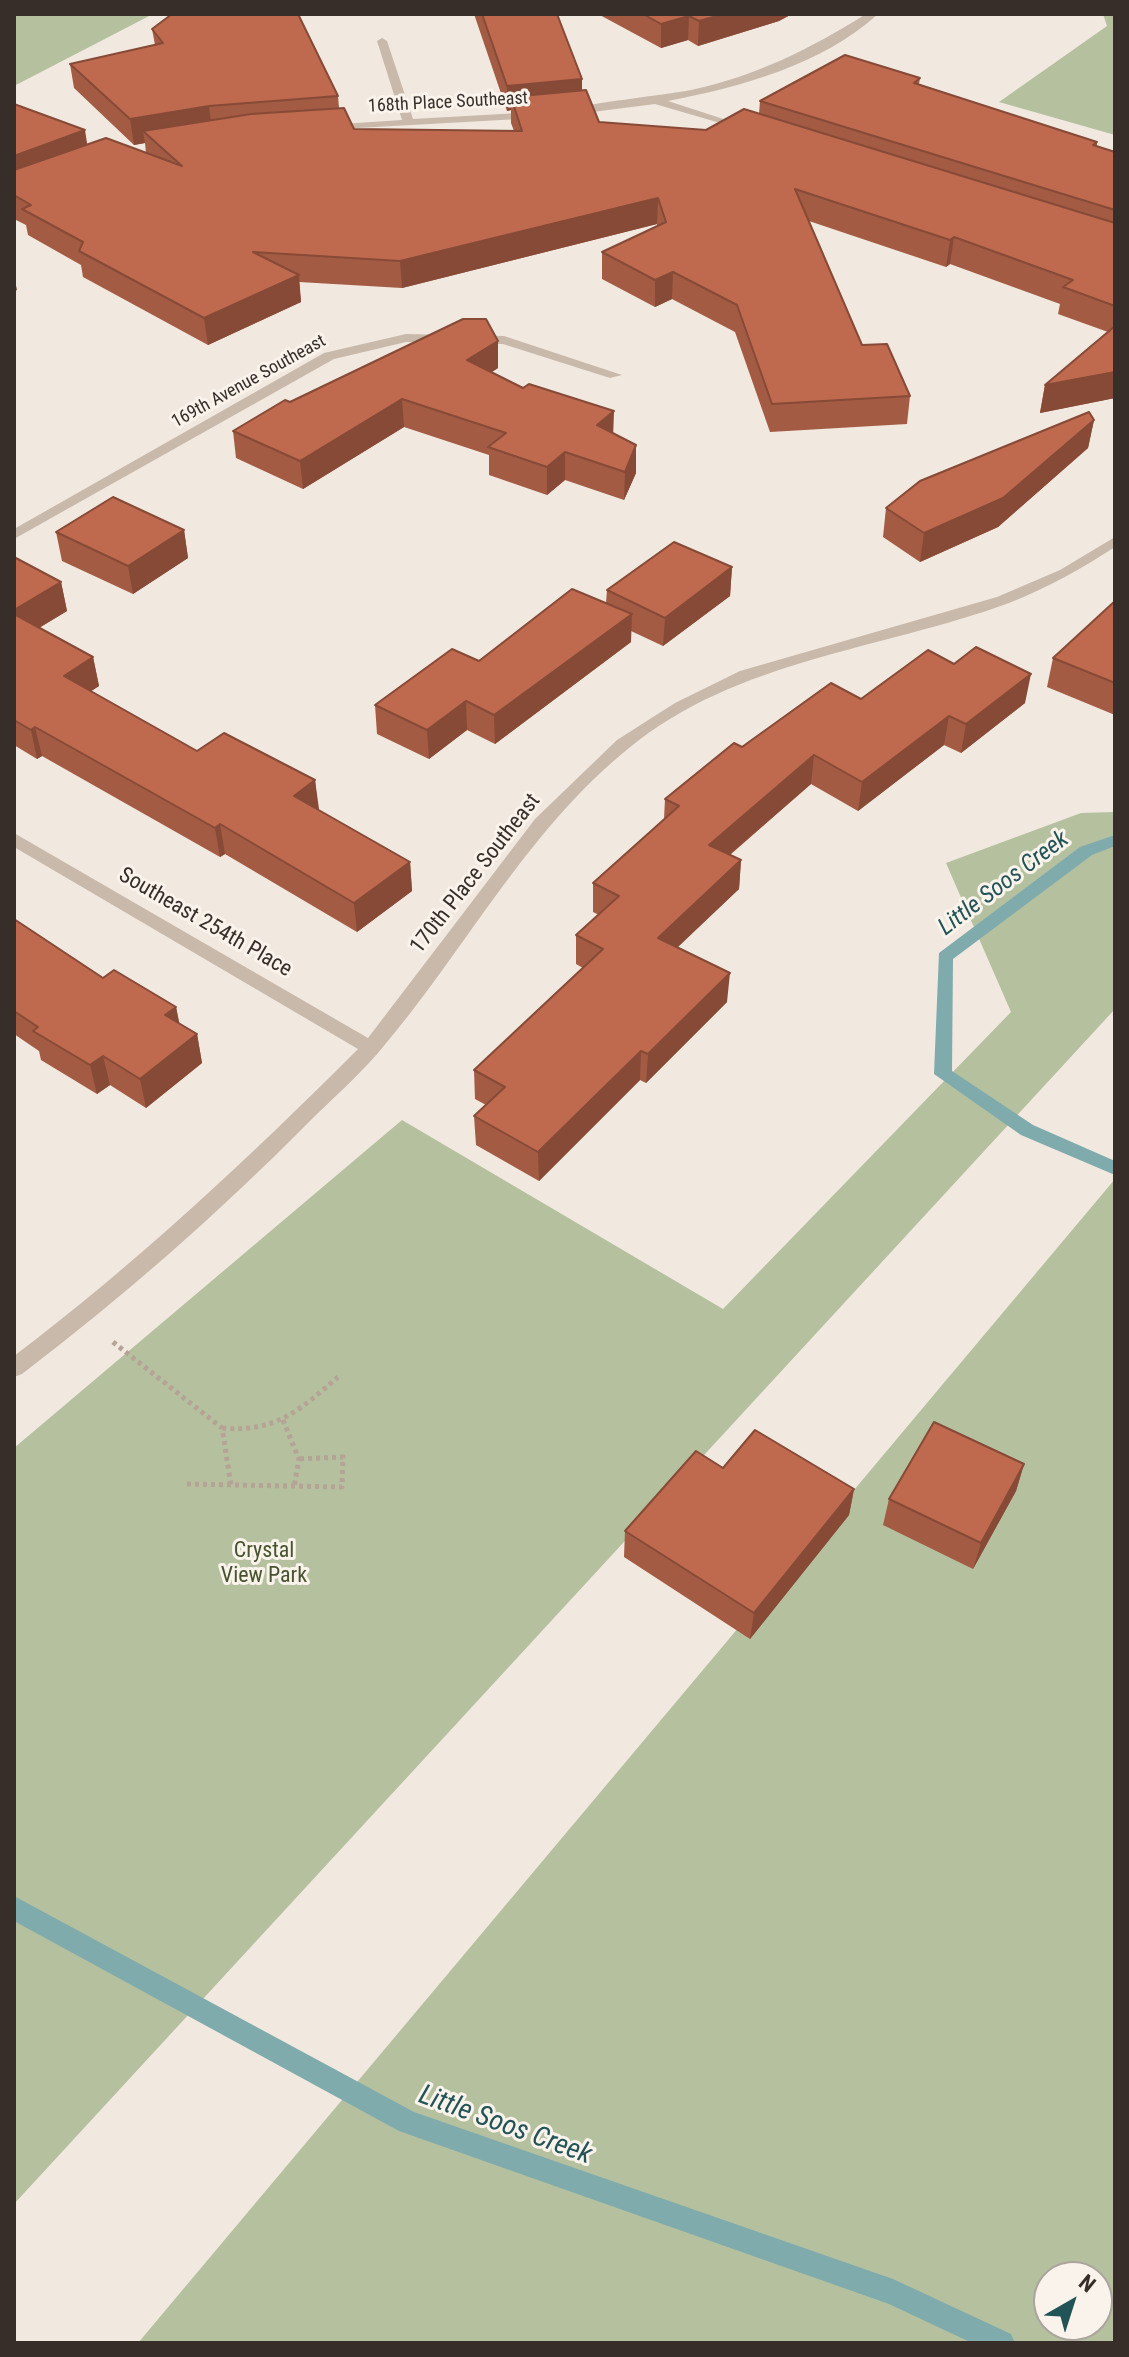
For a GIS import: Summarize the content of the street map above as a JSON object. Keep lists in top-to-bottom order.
{
  "streets": {
    "street": [
      "168th Place Southeast",
      "169th Avenue Southeast",
      "170th Place Southeast",
      "Southeast 254th Place"
    ]
  },
  "crossings": [
    ["170th Place Southeast", "Southeast 254th Place"]
  ],
  "water": ["Little Soos Creek"],
  "parks": ["Crystal View Park"],
  "north": "top right"
}
